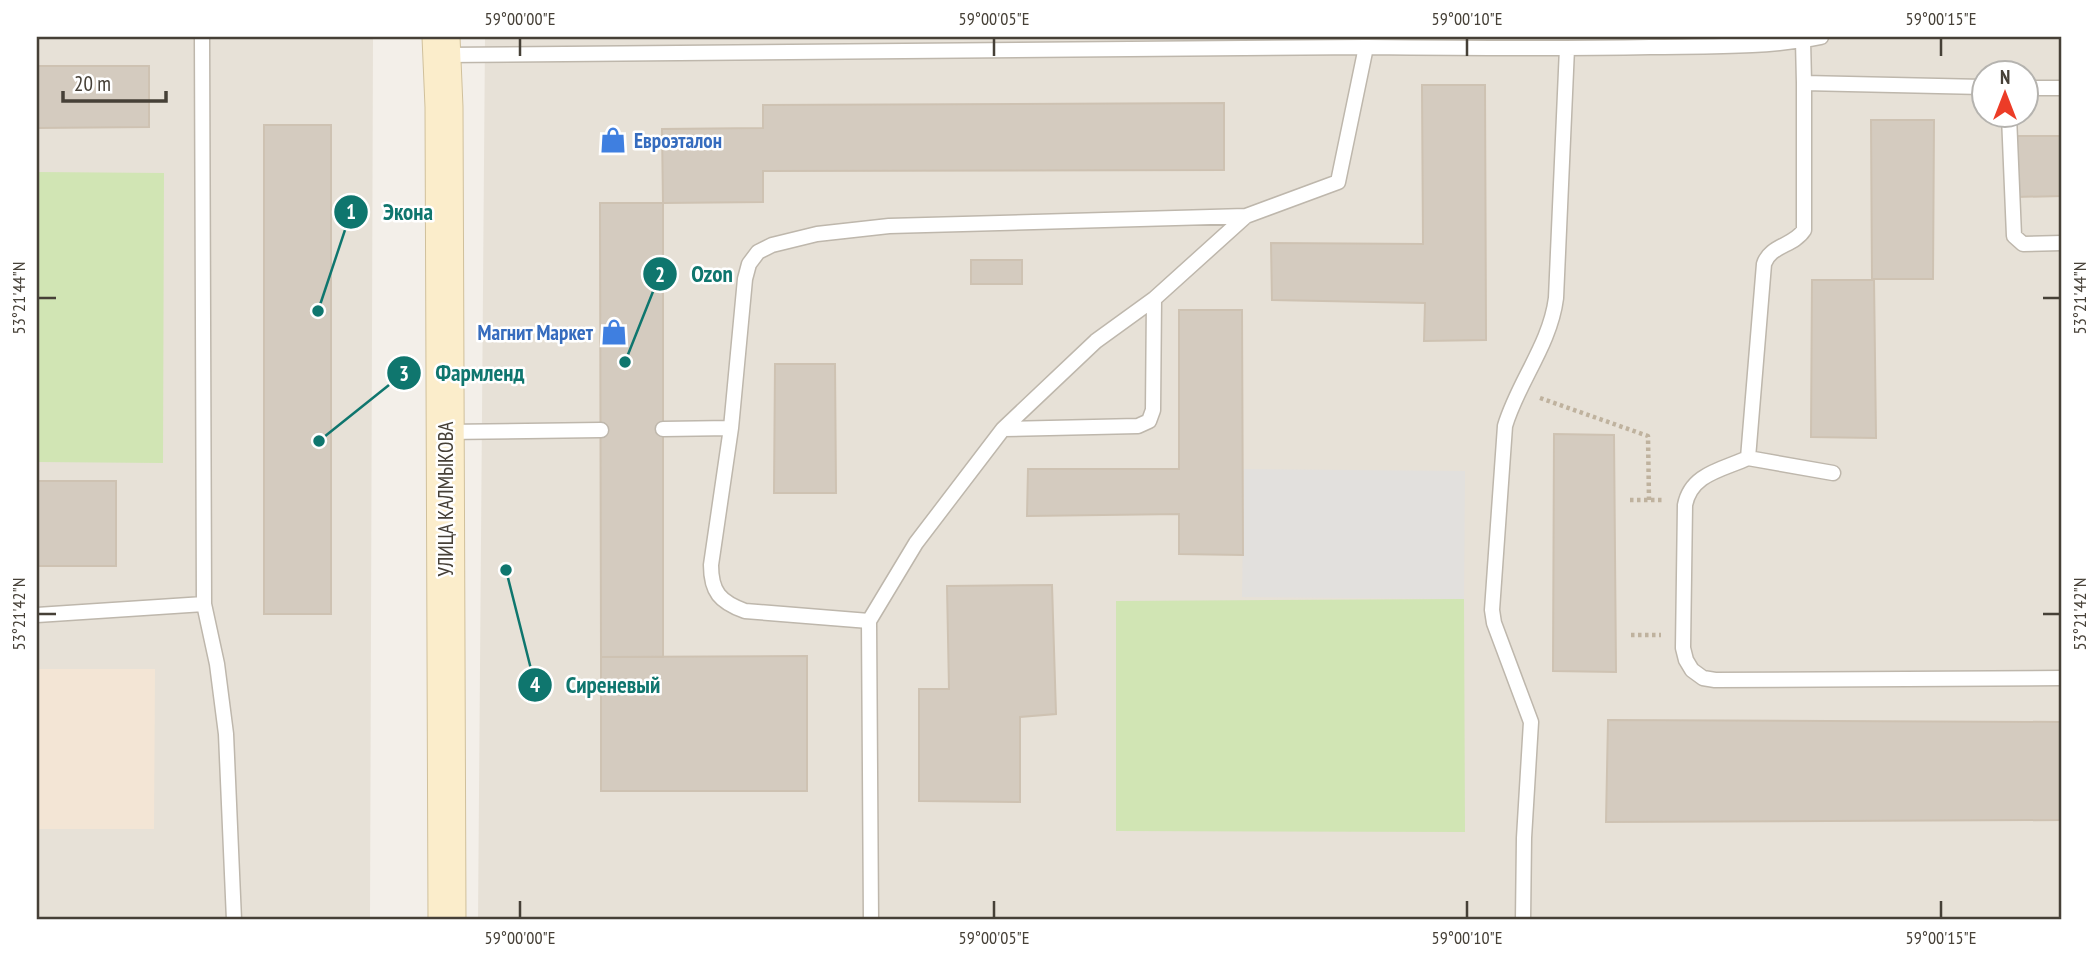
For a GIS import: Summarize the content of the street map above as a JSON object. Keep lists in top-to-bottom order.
{
  "streets": {
    "main road": ["УЛИЦА КАЛМЫКОВА"]
  },
  "places": {
    "shop": ["Евроэталон", "Магнит Маркет"],
    "other": [
      "Экона",
      "Ozon",
      "Фармленд",
      "Сиреневый"
    ]
  },
  "scale_bar": "20 m",
  "north": "top",
  "coordinates": [
    "59°00'00\"E",
    "59°00'05\"E",
    "59°00'10\"E",
    "59°00'15\"E",
    "53°21'44\"N",
    "53°21'42\"N"
  ]
}
